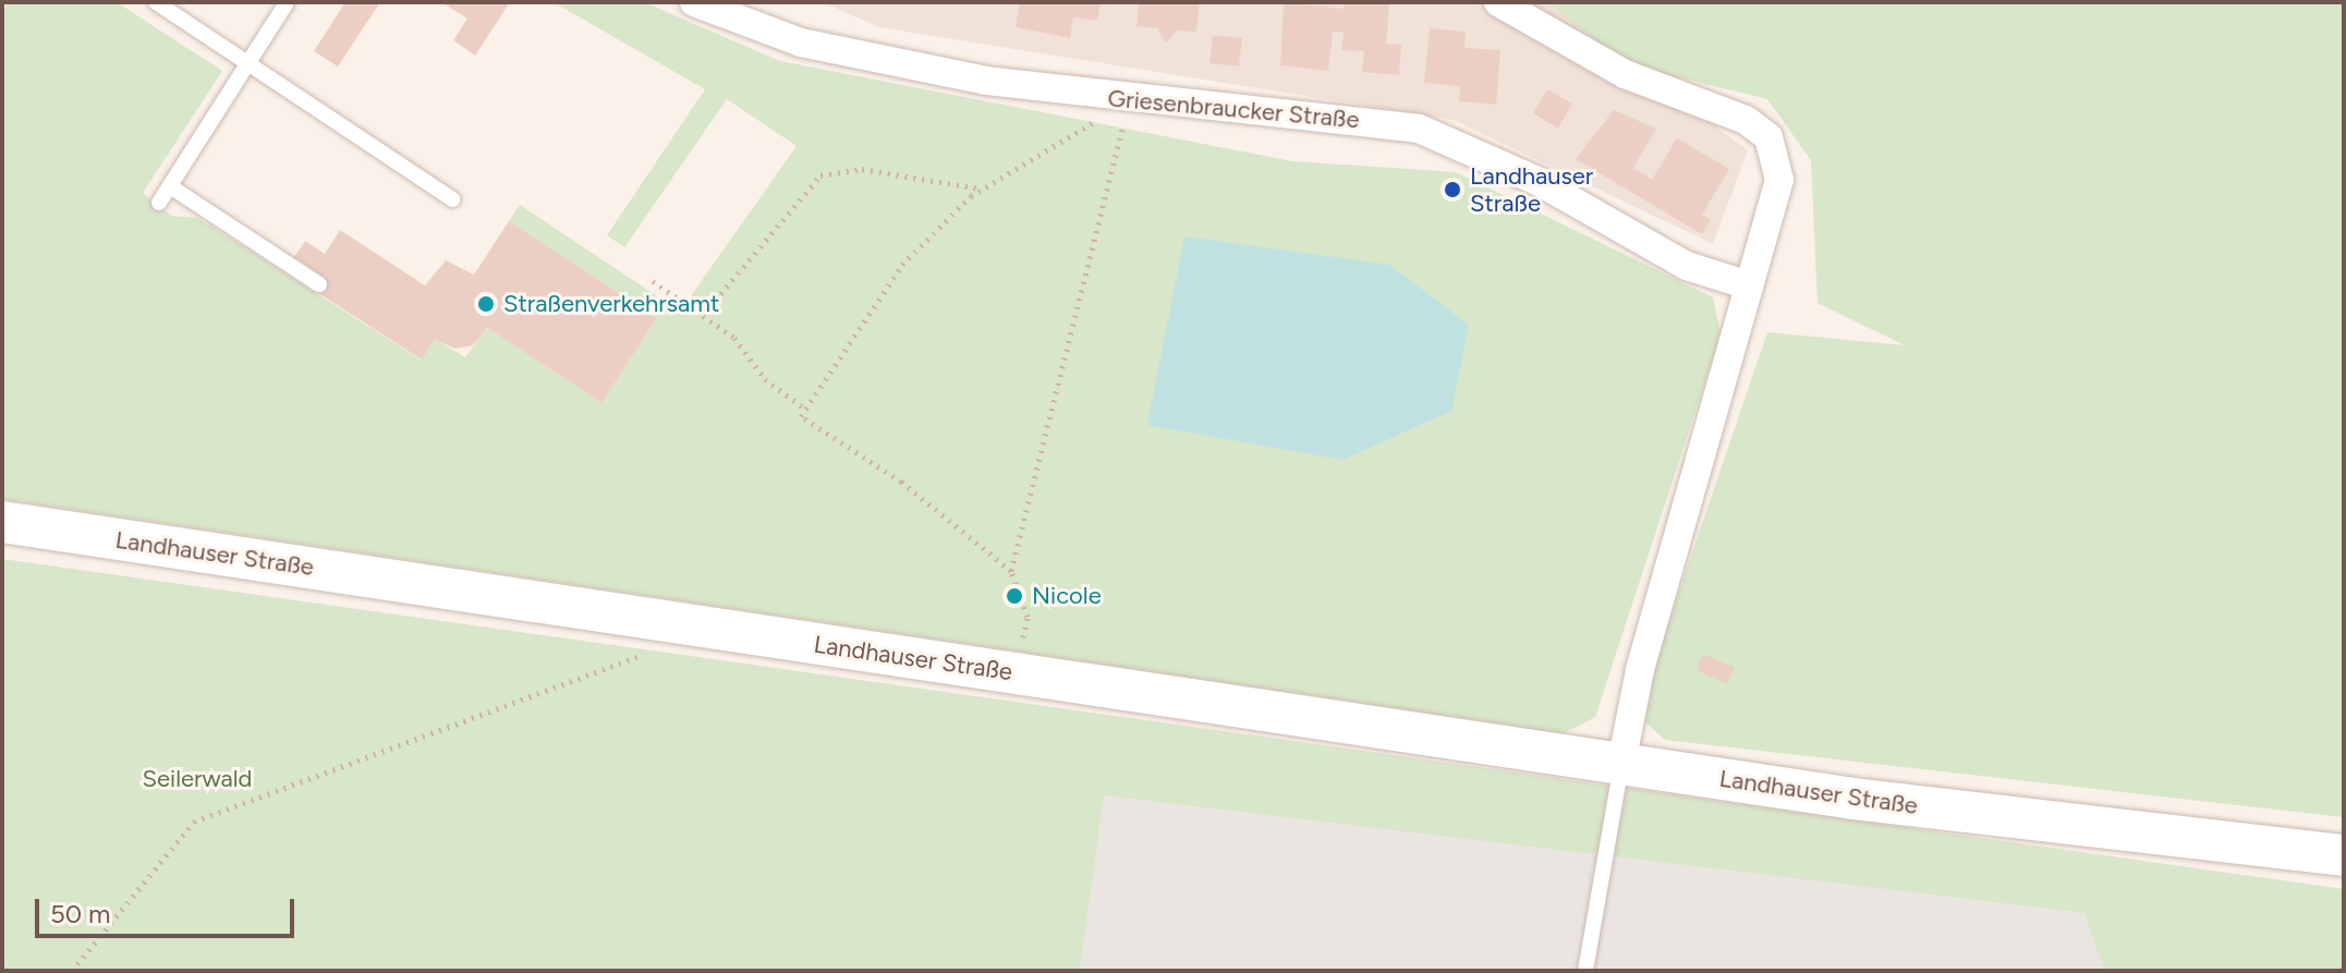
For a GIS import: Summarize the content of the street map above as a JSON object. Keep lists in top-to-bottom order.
{
  "streets": {
    "main road": ["Landhauser Straße"],
    "street": ["Griesenbraucker Straße"]
  },
  "parks": ["Seilerwald"],
  "places": ["Landhauser Straße", "Straßenverkehrsamt", "Nicole"],
  "scale_bar": "50 m"
}
